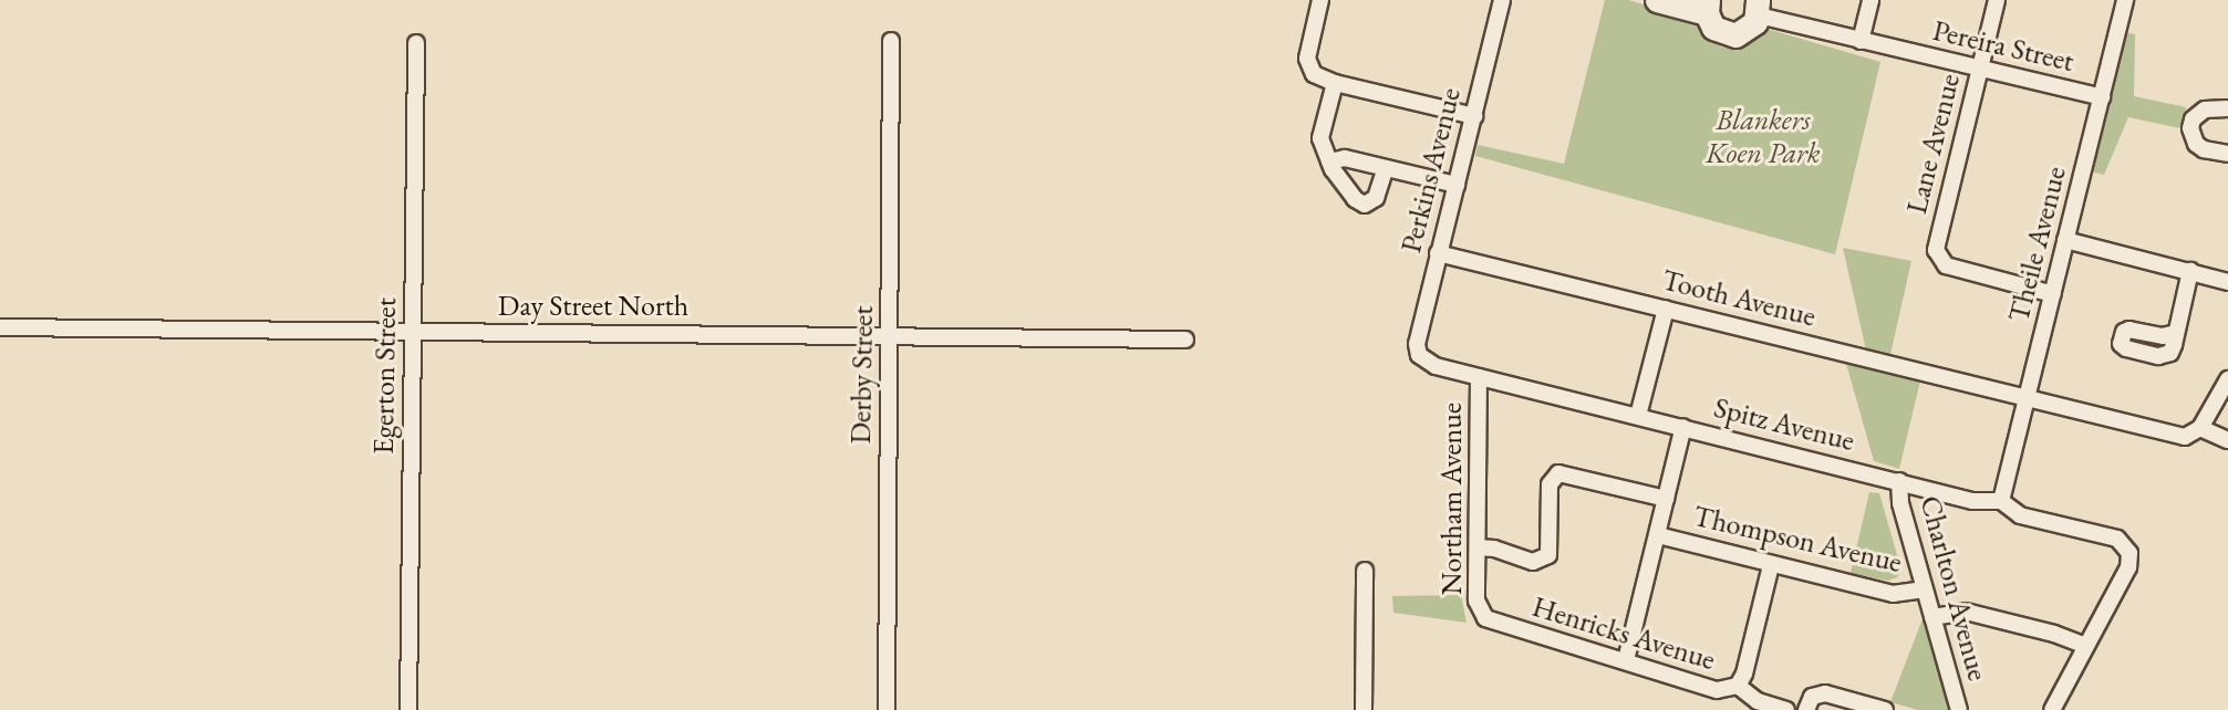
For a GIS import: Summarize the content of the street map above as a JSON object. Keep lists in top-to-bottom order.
{
  "streets": {
    "street": [
      "Pereira Street",
      "Lane Avenue",
      "Perkins Avenue",
      "Theile Avenue",
      "Tooth Avenue",
      "Day Street North",
      "Derby Street",
      "Egerton Street",
      "Spitz Avenue",
      "Northam Avenue",
      "Thompson Avenue",
      "Charlton Avenue",
      "Henricks Avenue"
    ]
  },
  "crossings": [
    ["Pereira Street", "Lane Avenue"],
    ["Pereira Street", "Theile Avenue"],
    ["Lane Avenue", "Theile Avenue"],
    ["Perkins Avenue", "Tooth Avenue"],
    ["Perkins Avenue", "Spitz Avenue"],
    ["Theile Avenue", "Tooth Avenue"],
    ["Theile Avenue", "Spitz Avenue"],
    ["Day Street North", "Derby Street"],
    ["Day Street North", "Egerton Street"],
    ["Spitz Avenue", "Northam Avenue"],
    ["Spitz Avenue", "Charlton Avenue"],
    ["Northam Avenue", "Henricks Avenue"],
    ["Thompson Avenue", "Charlton Avenue"]
  ],
  "parks": ["Blankers Koen Park"]
}
